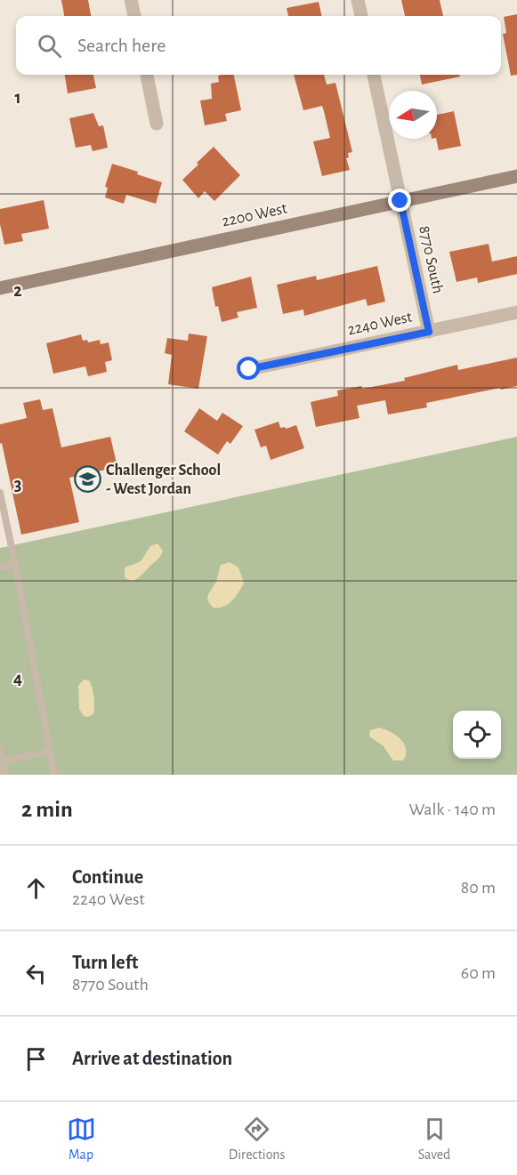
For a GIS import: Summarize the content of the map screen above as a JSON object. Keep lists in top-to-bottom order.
{
  "streets": {
    "street": ["2200 West", "8770 South", "2240 West"]
  },
  "crossings": [
    ["2200 West", "8770 South"],
    ["8770 South", "2240 West"]
  ],
  "places": {
    "school or university": ["Challenger School - West Jordan"]
  },
  "north": "left",
  "page": {
    "search": "Search here",
    "heading": ["2 min", "Walk · 140 m"],
    "list": [
      ["Continue", "2240 West", "80 m"],
      ["Turn left", "8770 South", "60 m"],
      "Arrive at destination"
    ],
    "nav": ["Map", "Directions", "Saved"]
  },
  "grid": {
    "rows": [
      "1",
      "2",
      "3",
      "4"
    ]
  }
}
